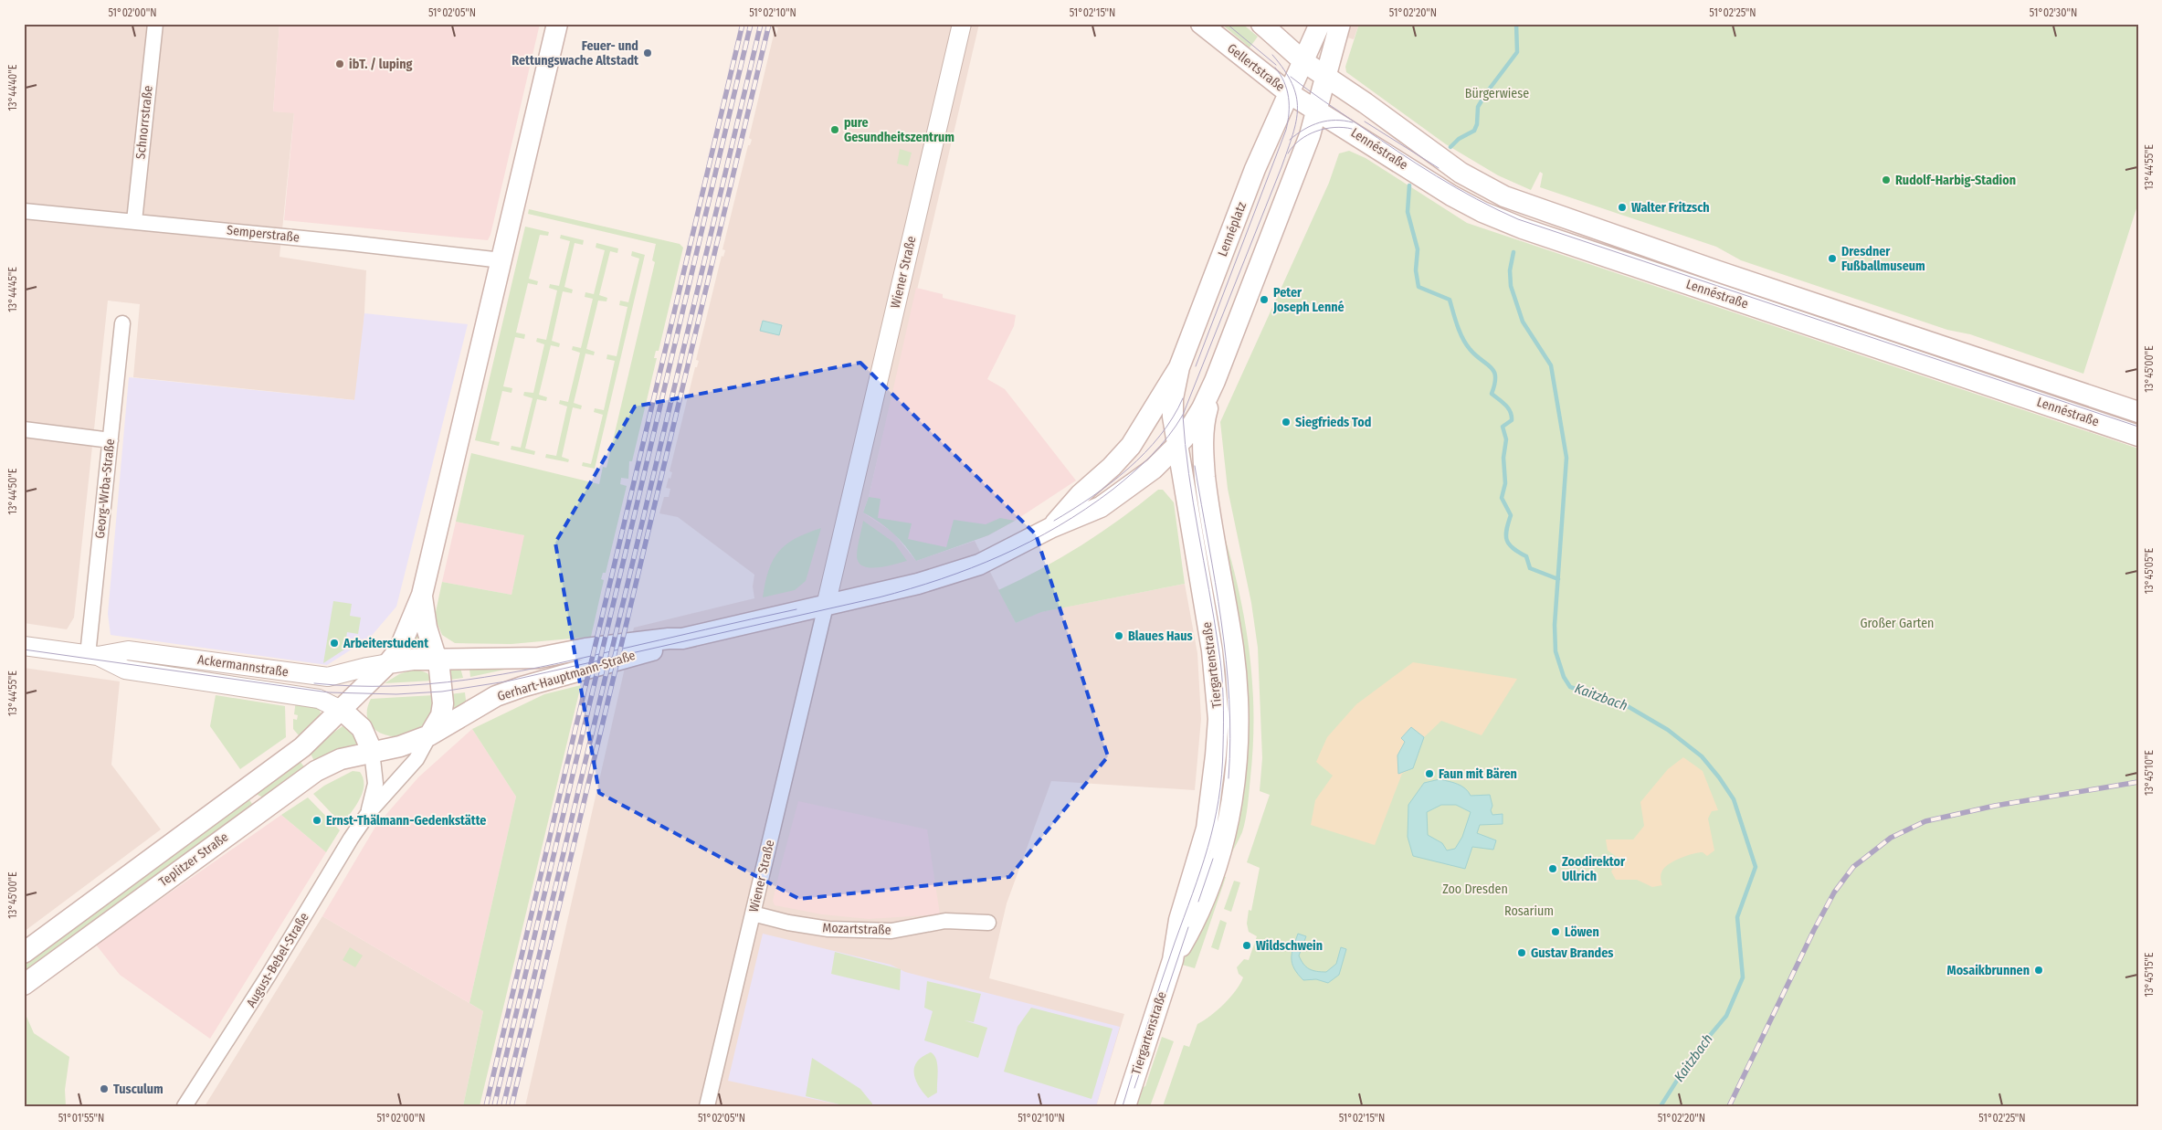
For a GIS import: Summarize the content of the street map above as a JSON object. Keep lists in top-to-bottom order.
{
  "streets": {
    "main road": [
      "Gellertstraße",
      "Lennéstraße",
      "Lennéplatz",
      "Tiergartenstraße",
      "Gerhart-Hauptmann-Straße",
      "Teplitzer Straße"
    ],
    "street": [
      "Schnorrstraße",
      "Semperstraße",
      "Wiener Straße",
      "Georg-Wrba-Straße",
      "Ackermannstraße",
      "Mozartstraße",
      "August-Bebel-Straße"
    ]
  },
  "crossings": [
    ["Gellertstraße", "Lennéplatz"],
    ["Schnorrstraße", "Semperstraße"],
    ["Lennéplatz", "Tiergartenstraße"],
    ["Wiener Straße", "Gerhart-Hauptmann-Straße"],
    ["Wiener Straße", "Mozartstraße"],
    ["Georg-Wrba-Straße", "Ackermannstraße"],
    ["Ackermannstraße", "Gerhart-Hauptmann-Straße"],
    ["Ackermannstraße", "Teplitzer Straße"],
    ["Gerhart-Hauptmann-Straße", "Teplitzer Straße"],
    ["Gerhart-Hauptmann-Straße", "August-Bebel-Straße"],
    ["Teplitzer Straße", "August-Bebel-Straße"]
  ],
  "water": ["Kaitzbach"],
  "parks": [
    "Bürgerwiese",
    "Großer Garten",
    "Zoo Dresden",
    "Rosarium"
  ],
  "places": [
    "Feuer- und Rettungswache Altstadt",
    "ibT. / luping",
    "pure Gesundheitszentrum",
    "Rudolf-Harbig-Stadion",
    "Walter Fritzsch",
    "Dresdner Fußballmuseum",
    "Peter Joseph Lenné",
    "Siegfrieds Tod",
    "Blaues Haus",
    "Arbeiterstudent",
    "Faun mit Bären",
    "Ernst-Thälmann-Gedenkstätte",
    "Zoodirektor Ullrich",
    "Löwen",
    "Wildschwein",
    "Gustav Brandes",
    "Mosaikbrunnen",
    "Tusculum"
  ],
  "coordinates": [
    "51°02'00\"N",
    "51°02'05\"N",
    "51°02'10\"N",
    "51°02'15\"N",
    "51°02'20\"N",
    "51°02'25\"N",
    "51°02'30\"N",
    "13°44'40\"E",
    "13°44'55\"E",
    "13°44'45\"E",
    "13°45'00\"E",
    "13°44'50\"E",
    "13°45'05\"E",
    "13°45'10\"E",
    "13°45'15\"E",
    "51°01'55\"N"
  ]
}
